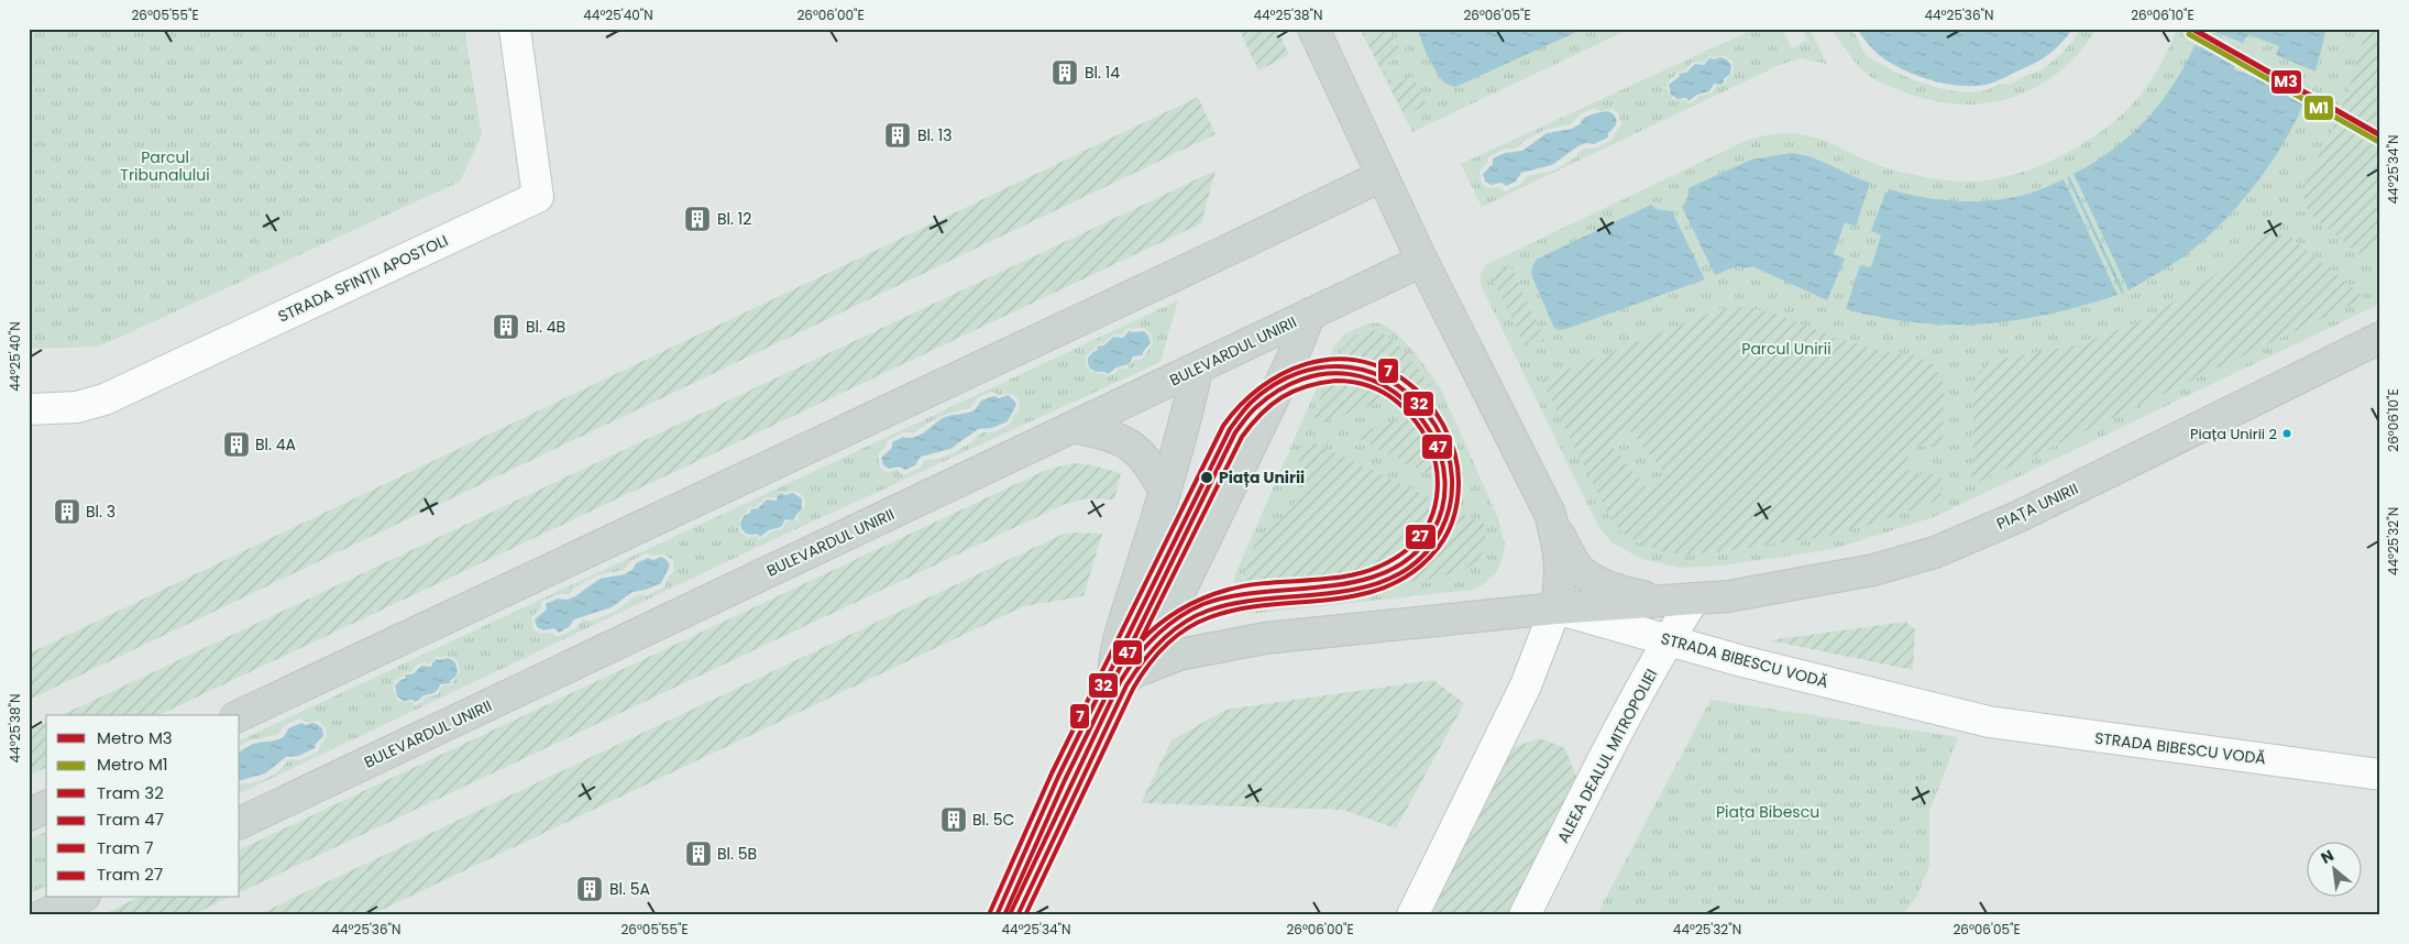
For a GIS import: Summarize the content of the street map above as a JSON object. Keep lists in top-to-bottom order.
{
  "streets": {
    "main road": ["BULEVARDUL UNIRII", "PIAȚA UNIRII", "STRADA BIBESCU VODĂ"],
    "street": ["STRADA SFINȚII APOSTOLI", "ALEEA DEALUL MITROPOLIEI"]
  },
  "crossings": [
    ["BULEVARDUL UNIRII", "PIAȚA UNIRII"],
    ["PIAȚA UNIRII", "STRADA BIBESCU VODĂ"],
    ["PIAȚA UNIRII", "ALEEA DEALUL MITROPOLIEI"],
    ["STRADA BIBESCU VODĂ", "ALEEA DEALUL MITROPOLIEI"]
  ],
  "parks": ["Parcul Tribunalului", "Parcul Unirii", "Piața Bibescu"],
  "places": {
    "building": [
      "Bl. 14",
      "Bl. 13",
      "Bl. 12",
      "Bl. 4B",
      "Bl. 4A",
      "Bl. 3",
      "Bl. 5C",
      "Bl. 5B",
      "Bl. 5A"
    ],
    "other": ["Piața Unirii 2", "Piața Unirii"]
  },
  "lines": [
    "metro line M3",
    "metro line M1",
    "tram line 7",
    "tram line 32",
    "tram line 47",
    "tram line 27"
  ],
  "legend": [
    "Metro M3",
    "Metro M1",
    "Tram 32",
    "Tram 47",
    "Tram 7",
    "Tram 27"
  ],
  "north": "top left",
  "coordinates": [
    "26°05'55\"E",
    "44°25'40\"N",
    "26°06'00\"E",
    "44°25'38\"N",
    "26°06'05\"E",
    "44°25'36\"N",
    "26°06'10\"E",
    "44°25'34\"N",
    "44°25'32\"N"
  ]
}
